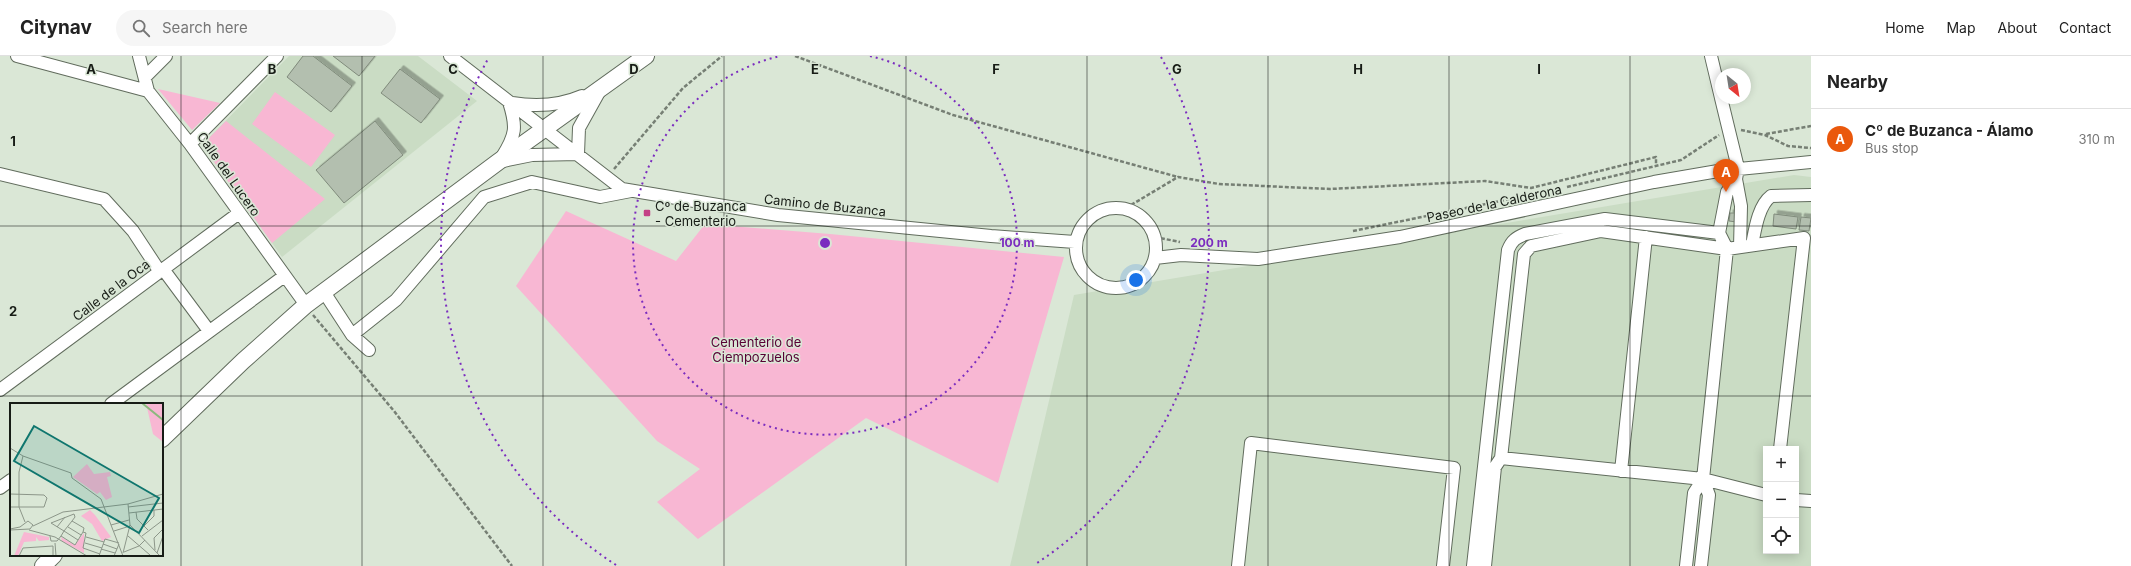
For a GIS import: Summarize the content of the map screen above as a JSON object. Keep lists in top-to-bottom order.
{
  "streets": {
    "street": [
      "Calle del Lucero",
      "Paseo de la Calderona",
      "Camino de Buzanca",
      "Calle de la Oca"
    ]
  },
  "crossings": [
    ["Calle del Lucero", "Calle de la Oca"],
    ["Paseo de la Calderona", "Camino de Buzanca"]
  ],
  "parks": ["Cementerio de Ciempozuelos"],
  "places": {
    "transit": ["Cº de Buzanca - Cementerio"]
  },
  "north": "bottom right",
  "page": {
    "header": "Citynav",
    "search": "Search here",
    "nav": [
      "Home",
      "Map",
      "About",
      "Contact"
    ],
    "heading": "Nearby",
    "list": [
      {
        "mark": "A",
        "name": "Cº de Buzanca - Álamo",
        "note": "Bus stop",
        "value": "310 m"
      }
    ],
    "pins": "A",
    "map_buttons": ["+", "−"]
  },
  "grid": {
    "columns": [
      "A",
      "B",
      "C",
      "D",
      "E",
      "F",
      "G",
      "H",
      "I"
    ],
    "rows": ["1", "2"]
  },
  "rings": ["100 m", "200 m"]
}
